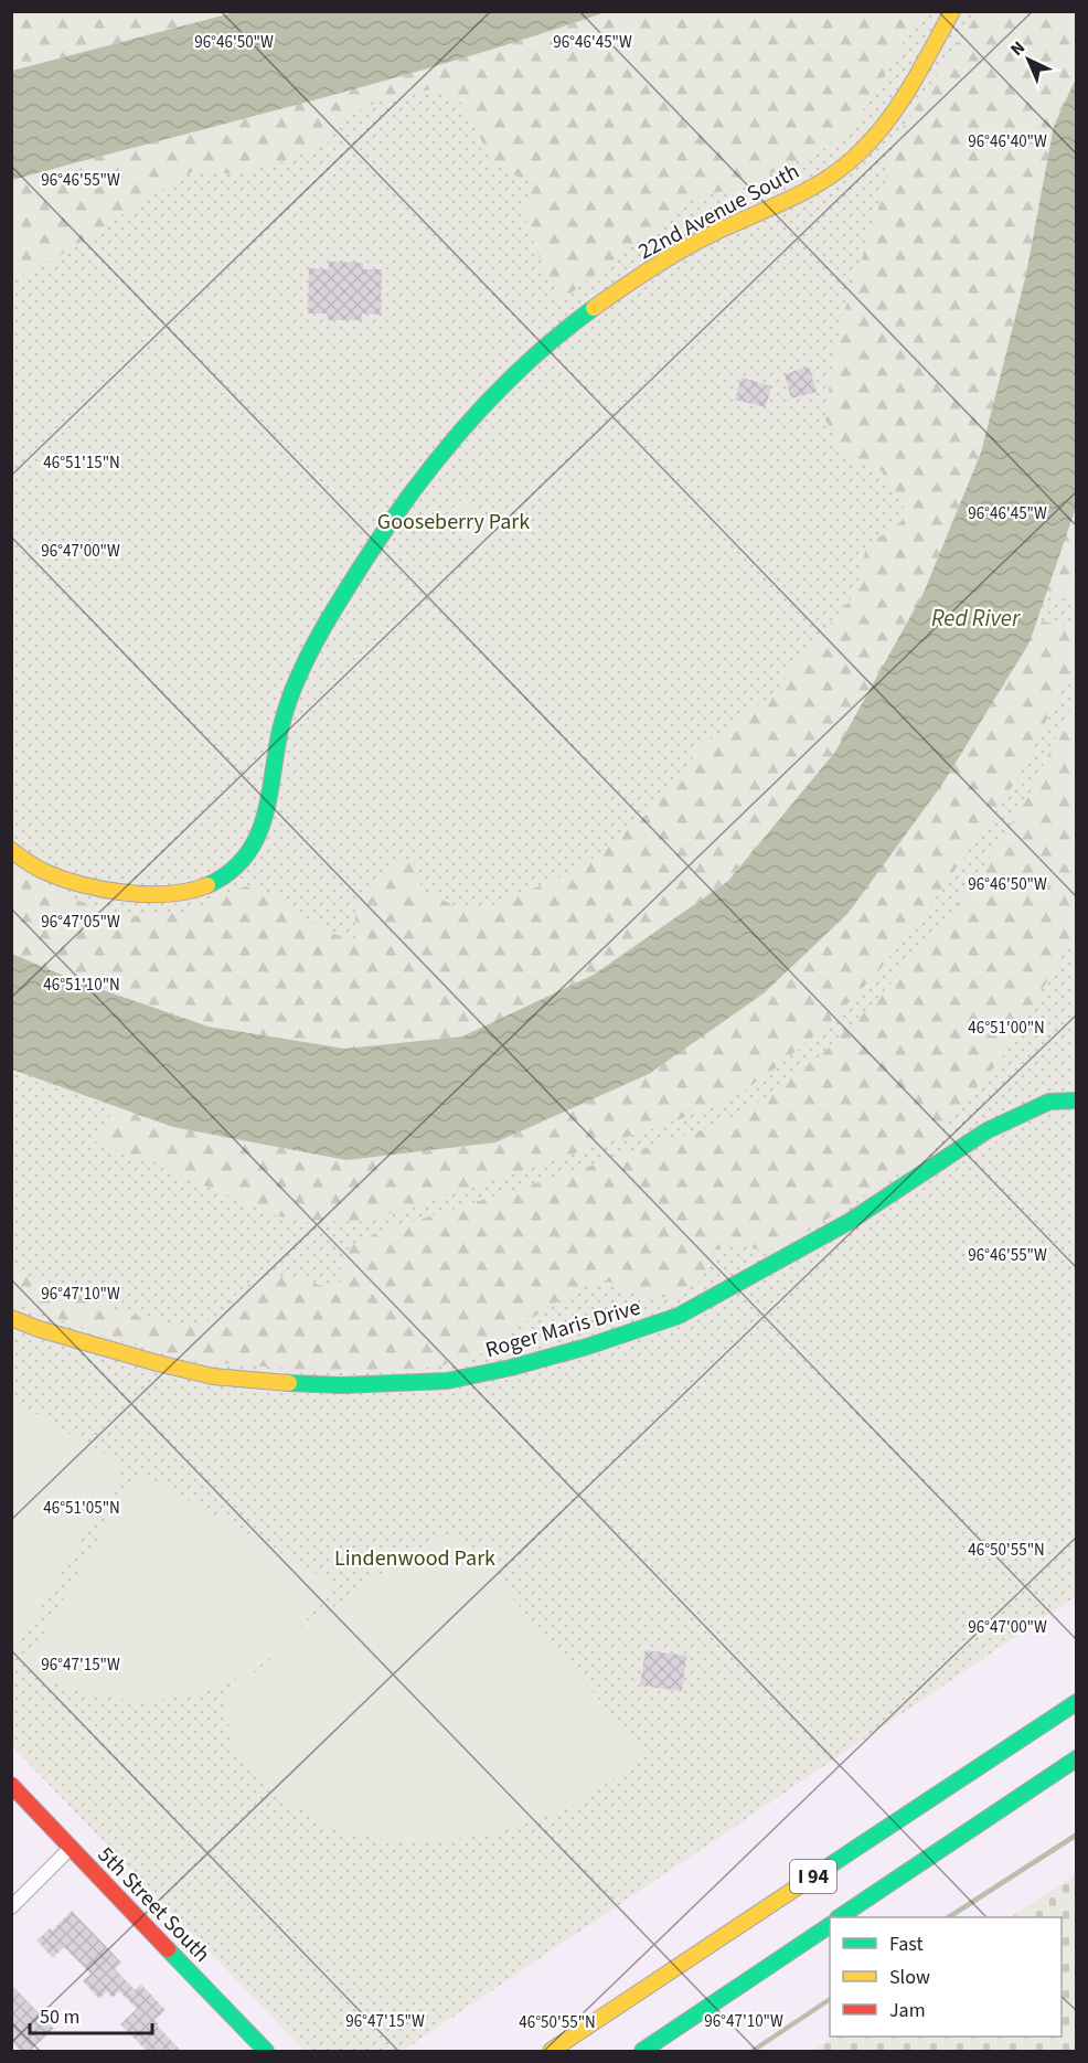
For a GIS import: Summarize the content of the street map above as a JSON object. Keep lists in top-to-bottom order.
{
  "streets": {
    "main road": [
      "22nd Avenue South",
      "Roger Maris Drive",
      "I 94",
      "5th Street South"
    ]
  },
  "water": ["Red River"],
  "parks": ["Gooseberry Park", "Lindenwood Park"],
  "legend": ["Fast", "Slow", "Jam"],
  "scale_bar": "50 m",
  "north": "top left",
  "coordinates": [
    "96°46'50\"W",
    "96°46'45\"W",
    "96°46'40\"W",
    "96°46'55\"W",
    "46°51'15\"N",
    "96°47'00\"W",
    "96°47'05\"W",
    "46°51'10\"N",
    "46°51'00\"N",
    "96°47'10\"W",
    "46°51'05\"N",
    "46°50'55\"N",
    "96°47'15\"W"
  ]
}
